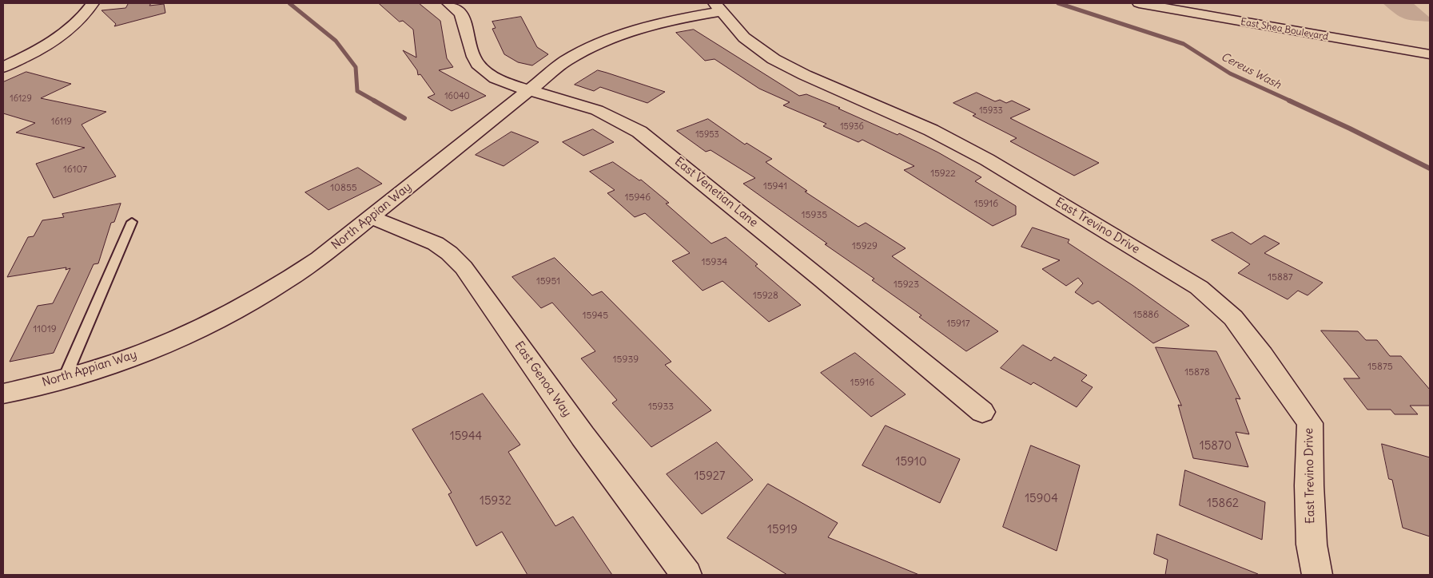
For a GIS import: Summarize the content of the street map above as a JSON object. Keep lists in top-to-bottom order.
{
  "streets": {
    "street": [
      "East Shea Boulevard",
      "East Venetian Lane",
      "North Appian Way",
      "East Trevino Drive",
      "East Genoa Way"
    ]
  },
  "crossings": [
    ["East Venetian Lane", "North Appian Way"],
    ["North Appian Way", "East Trevino Drive"],
    ["North Appian Way", "East Genoa Way"]
  ],
  "water": ["Cereus Wash"],
  "house_numbers": [
    "16040",
    "16129",
    "15933",
    "16119",
    "15936",
    "15953",
    "16107",
    "15922",
    "15941",
    "10855",
    "15946",
    "15916",
    "15935",
    "15929",
    "15934",
    "15887",
    "15951",
    "15923",
    "15928",
    "15886",
    "15945",
    "15917",
    "11019",
    "15939",
    "15875",
    "15878",
    "15916",
    "15933",
    "15944",
    "15870",
    "15910",
    "15927",
    "15904",
    "15932",
    "15862",
    "15919"
  ]
}
